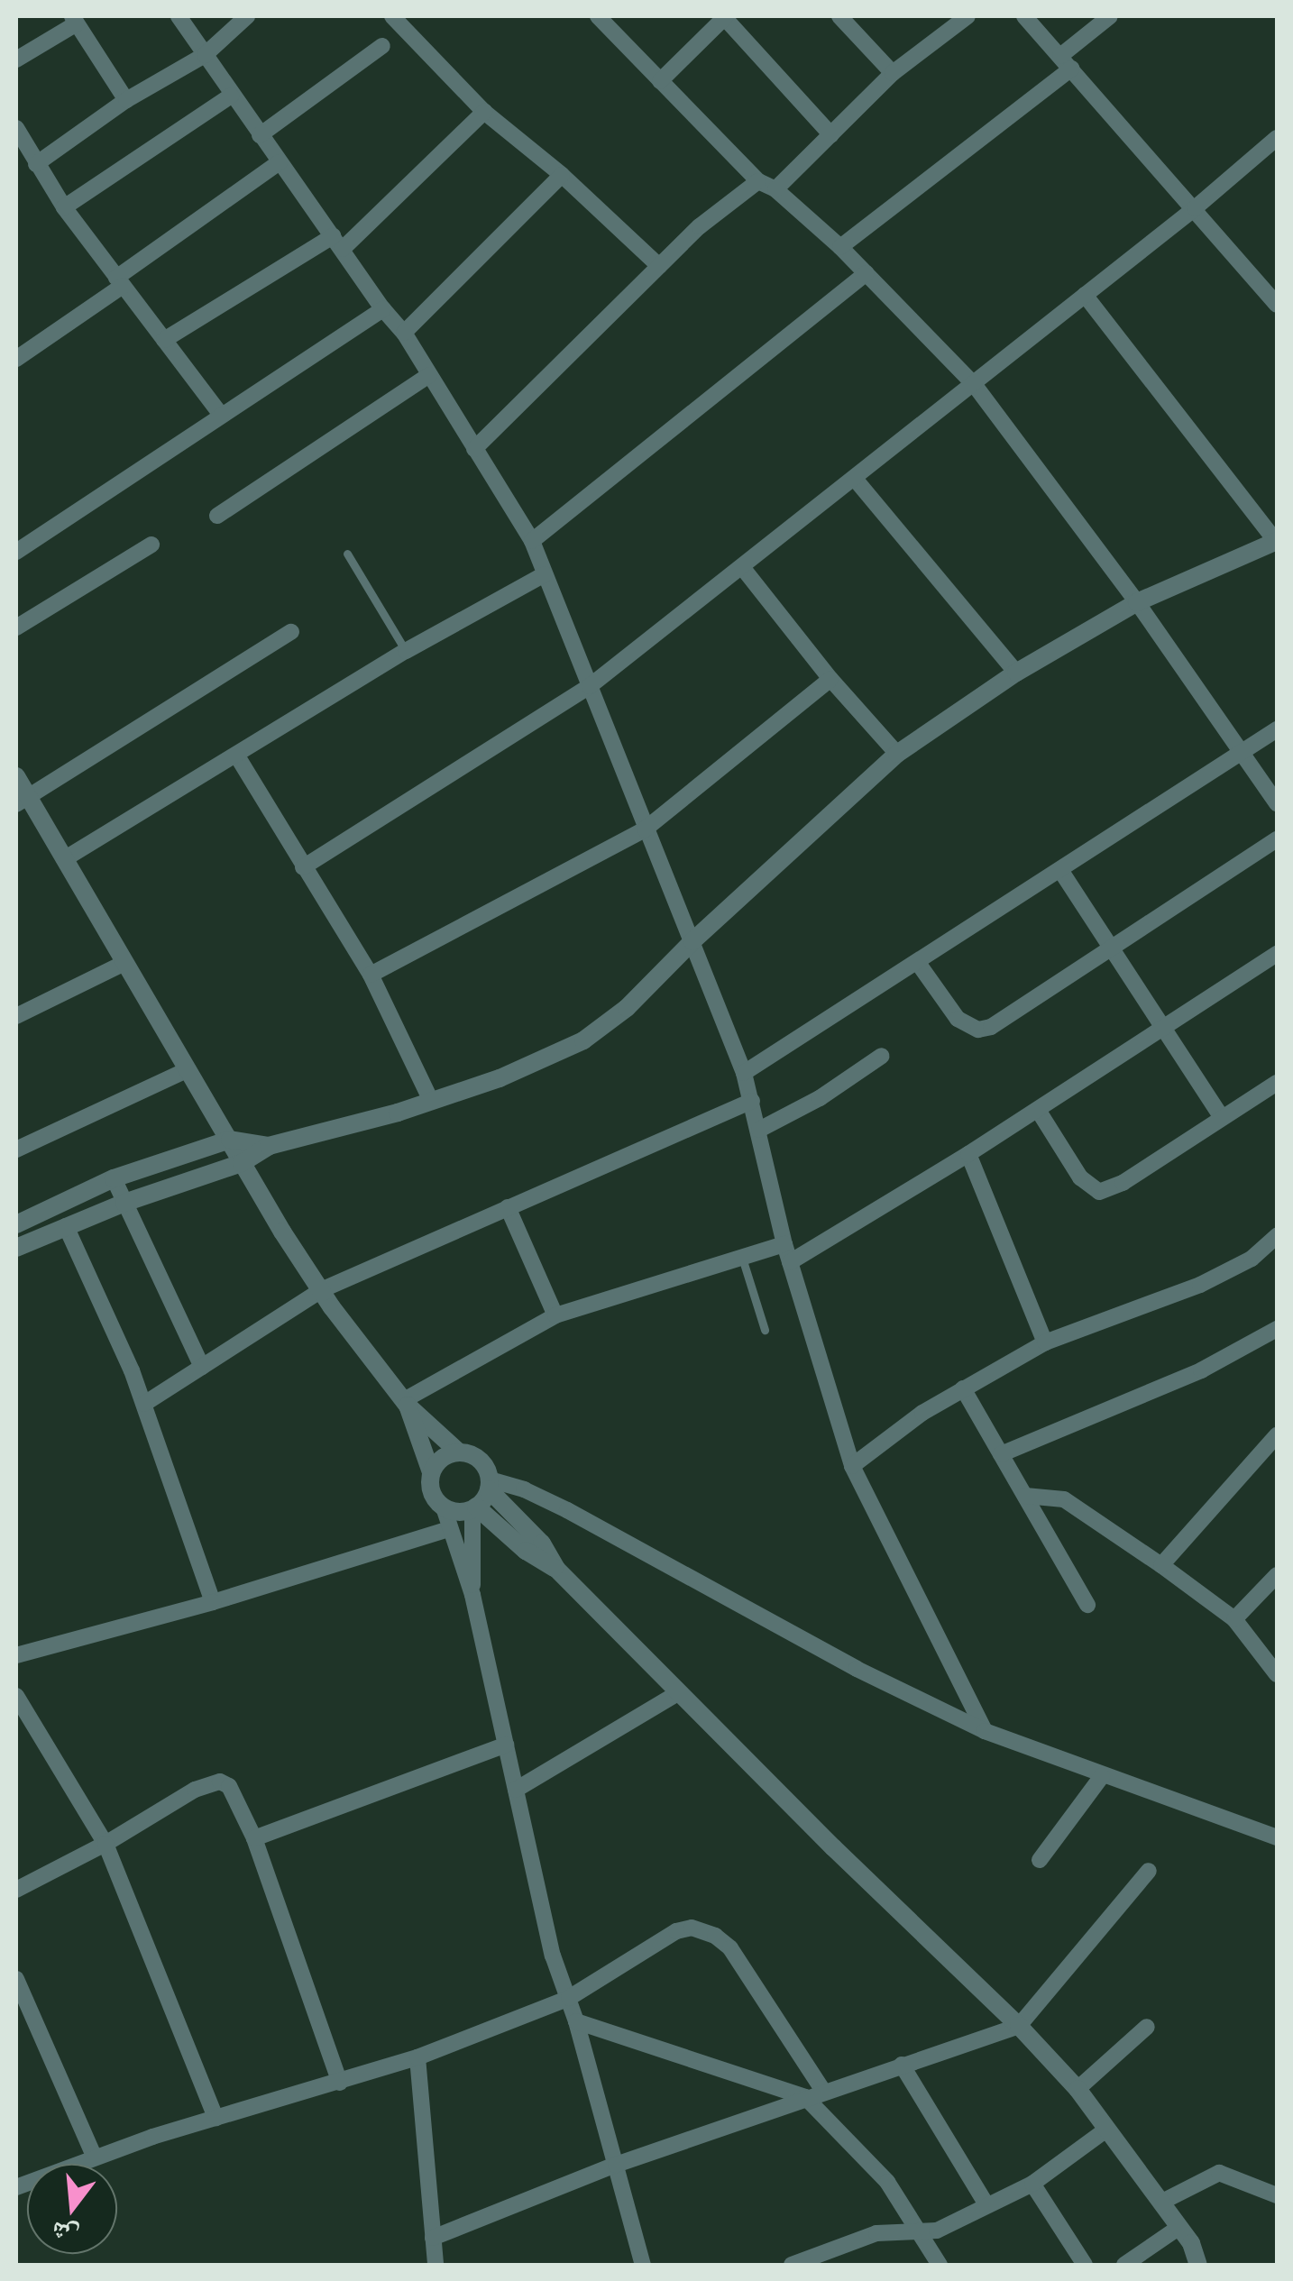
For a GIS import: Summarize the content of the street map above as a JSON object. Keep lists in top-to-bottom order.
{
  "north": "bottom"
}
